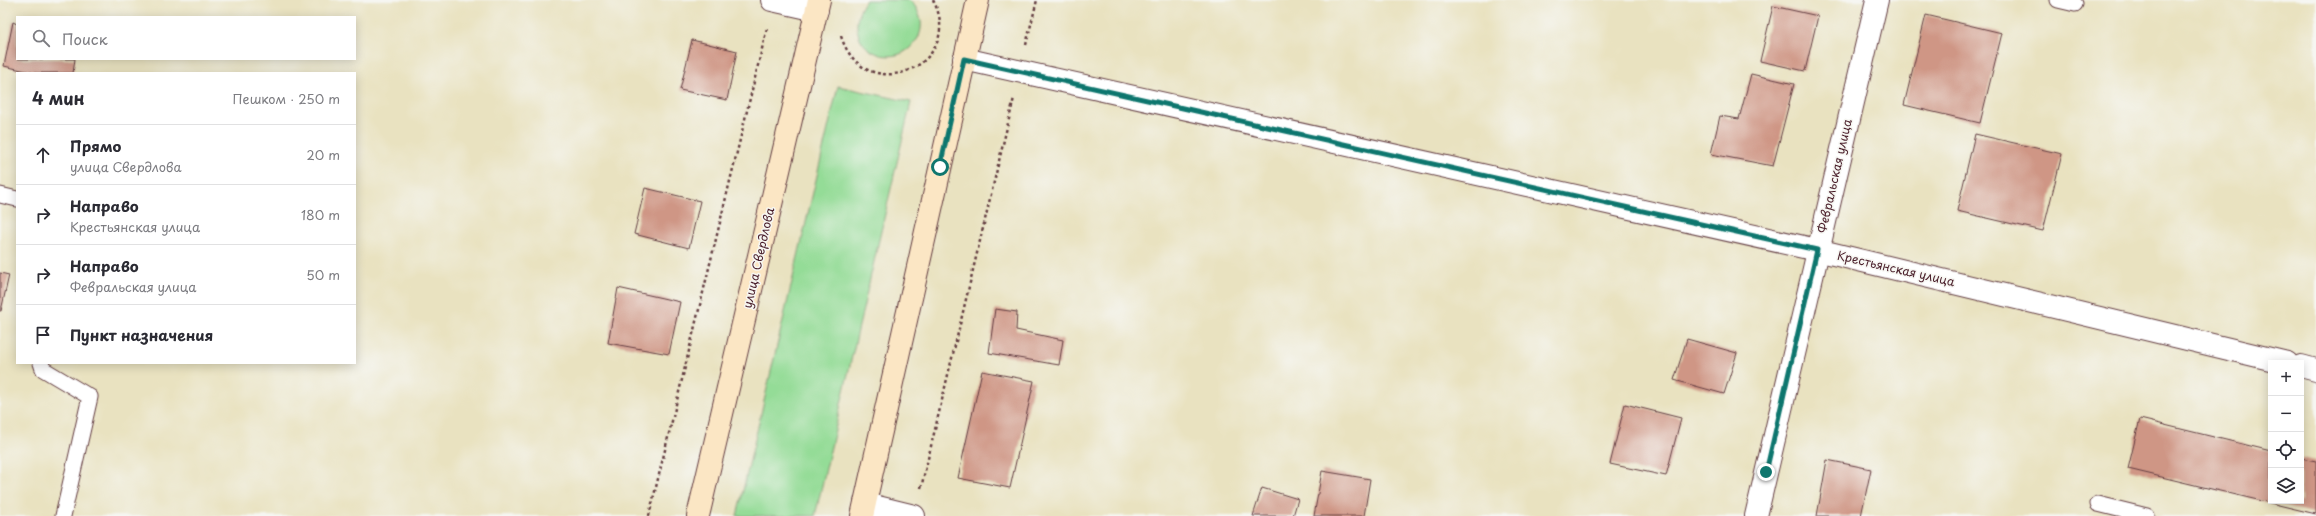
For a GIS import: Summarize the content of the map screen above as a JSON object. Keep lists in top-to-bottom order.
{
  "streets": {
    "main road": ["улица Свердлова"],
    "street": ["Февральская улица", "Крестьянская улица"]
  },
  "crossings": [
    ["Февральская улица", "Крестьянская улица"]
  ],
  "page": {
    "search": "Поиск",
    "heading": ["4 мин", "Пешком · 250 m"],
    "list": [
      ["Прямо", "улица Свердлова", "20 m"],
      ["Направо", "Крестьянская улица", "180 m"],
      ["Направо", "Февральская улица", "50 m"],
      "Пункт назначения"
    ],
    "map_buttons": ["+", "−"]
  }
}
